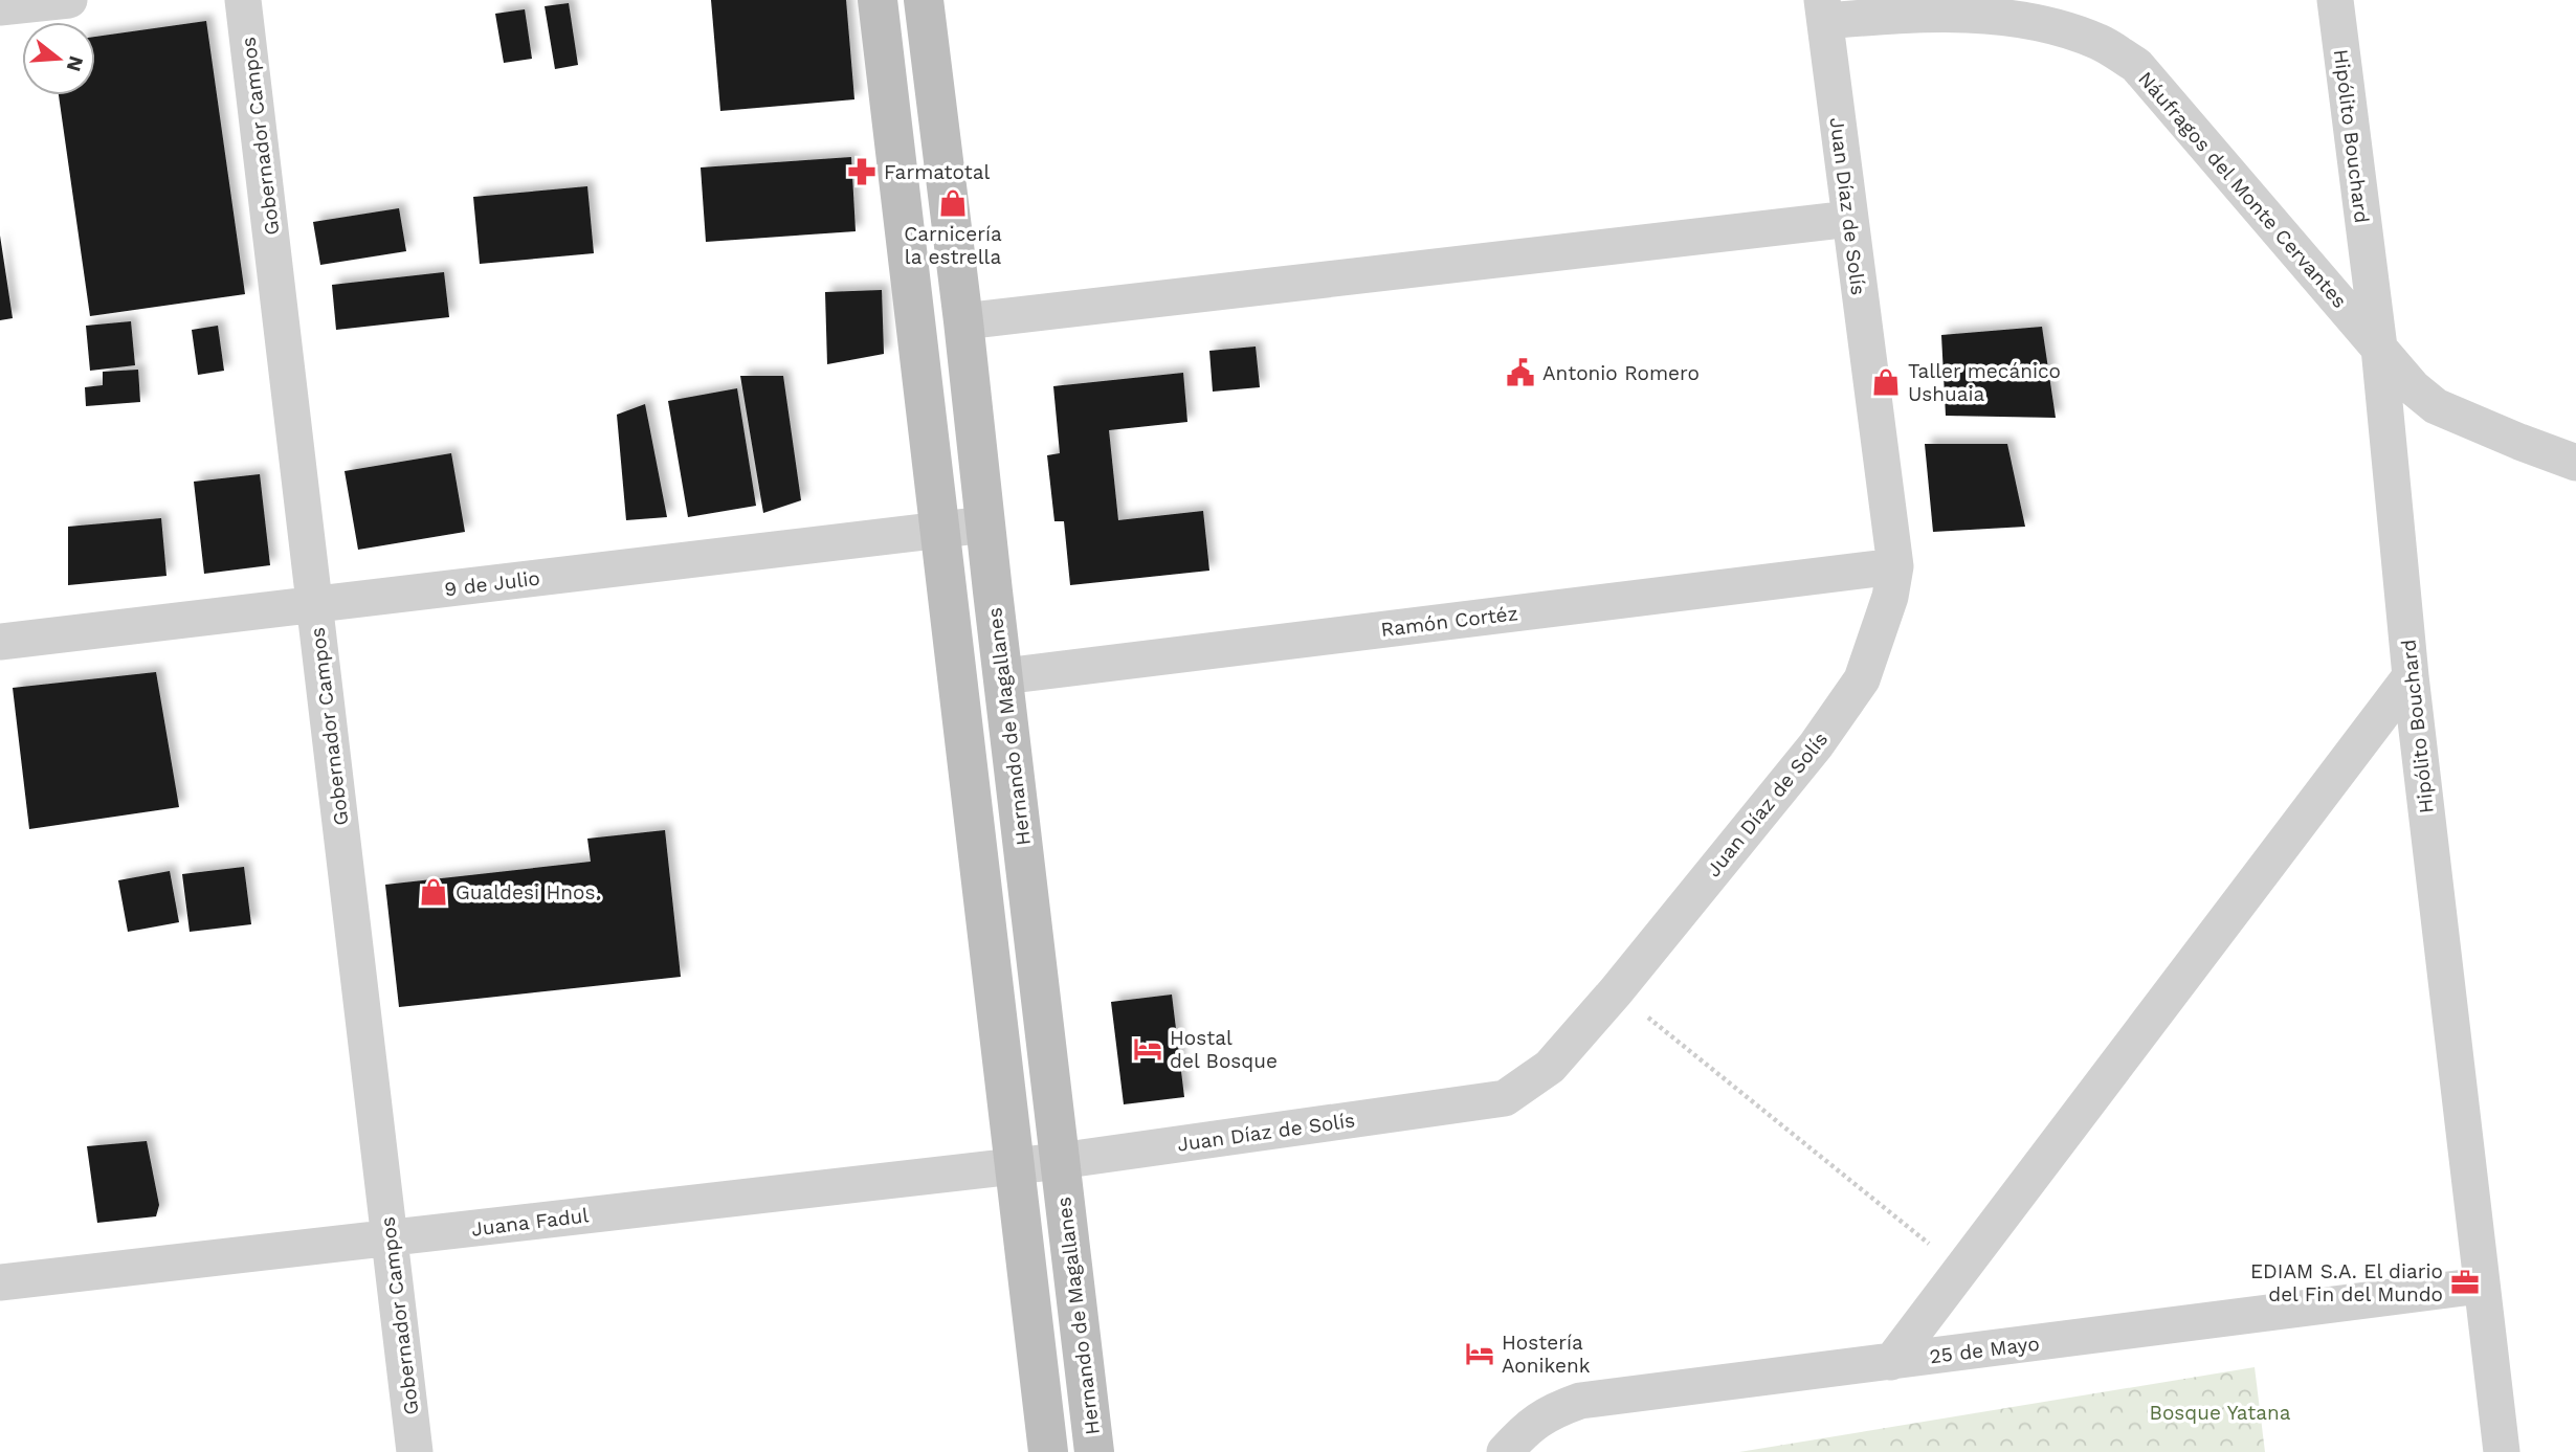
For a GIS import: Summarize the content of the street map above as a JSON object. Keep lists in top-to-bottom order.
{
  "streets": {
    "main road": ["Hernando de Magallanes"],
    "street": [
      "Gobernador Campos",
      "Hipólito Bouchard",
      "Náufragos del Monte Cervantes",
      "Juan Díaz de Solís",
      "9 de Julio",
      "Ramón Cortéz",
      "Juana Fadul",
      "25 de Mayo"
    ]
  },
  "crossings": [
    ["Gobernador Campos", "9 de Julio"],
    ["Gobernador Campos", "Juana Fadul"],
    ["Hipólito Bouchard", "Náufragos del Monte Cervantes"],
    ["Hipólito Bouchard", "25 de Mayo"],
    ["Náufragos del Monte Cervantes", "Juan Díaz de Solís"],
    ["Juan Díaz de Solís", "Ramón Cortéz"],
    ["Juan Díaz de Solís", "Hernando de Magallanes"],
    ["Juan Díaz de Solís", "Juana Fadul"],
    ["9 de Julio", "Hernando de Magallanes"],
    ["Ramón Cortéz", "Hernando de Magallanes"],
    ["Hernando de Magallanes", "Juana Fadul"]
  ],
  "parks": ["Bosque Yatana"],
  "places": {
    "pharmacy": ["Farmatotal"],
    "shop": ["Carnicería la estrella", "Taller mecánico Ushuaia", "Gualdesi Hnos."],
    "public building": ["Antonio Romero"],
    "hotel": ["Hostal del Bosque", "Hostería Aonikenk"],
    "office": ["EDIAM S.A. El diario del Fin del Mundo"]
  },
  "north": "right"
}
